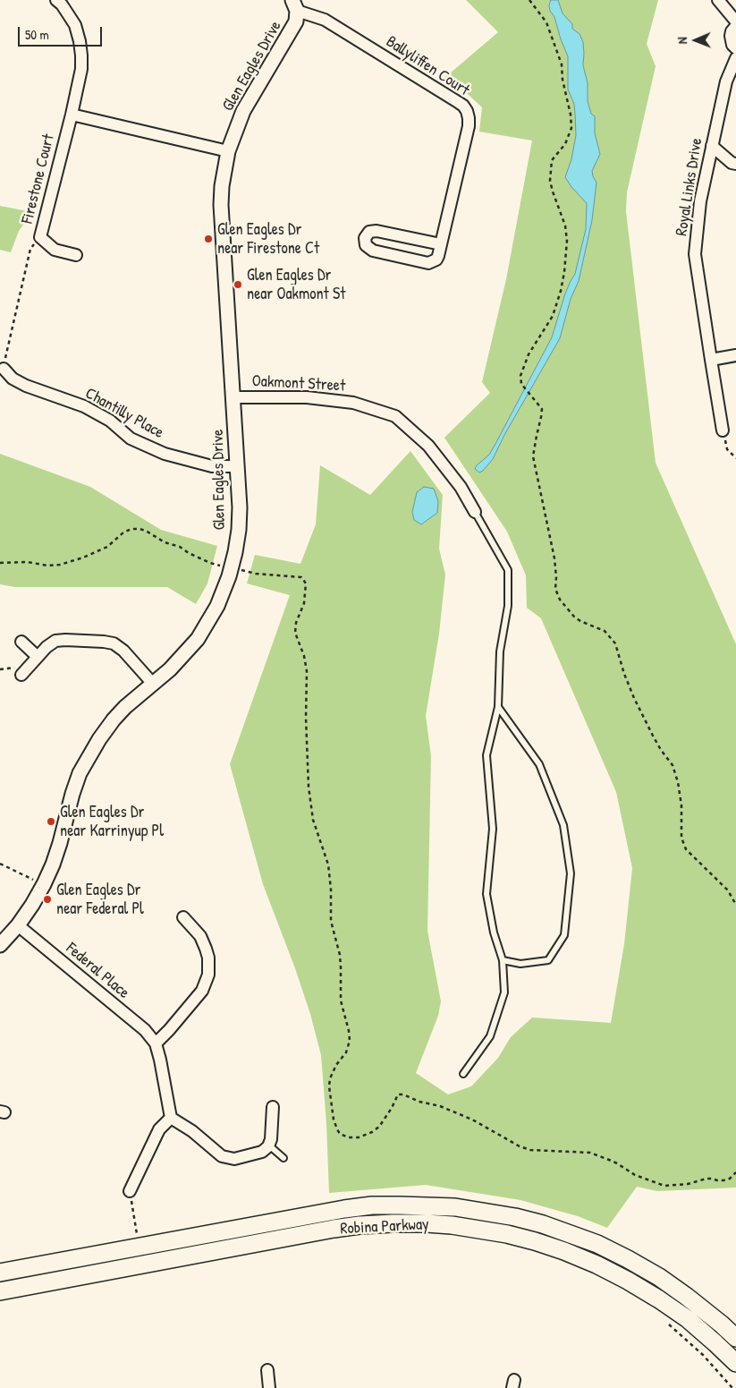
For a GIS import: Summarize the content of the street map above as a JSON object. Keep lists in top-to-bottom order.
{
  "streets": {
    "main road": ["Robina Parkway"],
    "street": [
      "Glen Eagles Drive",
      "Ballyliffen Court",
      "Firestone Court",
      "Royal Links Drive",
      "Oakmont Street",
      "Chantilly Place",
      "Federal Place"
    ]
  },
  "crossings": [
    ["Glen Eagles Drive", "Ballyliffen Court"],
    ["Glen Eagles Drive", "Oakmont Street"],
    ["Glen Eagles Drive", "Chantilly Place"],
    ["Glen Eagles Drive", "Federal Place"]
  ],
  "places": [
    "Glen Eagles Dr near Firestone Ct",
    "Glen Eagles Dr near Oakmont St",
    "Glen Eagles Dr near Karrinyup Pl",
    "Glen Eagles Dr near Federal Pl"
  ],
  "scale_bar": "50 m",
  "north": "left"
}
